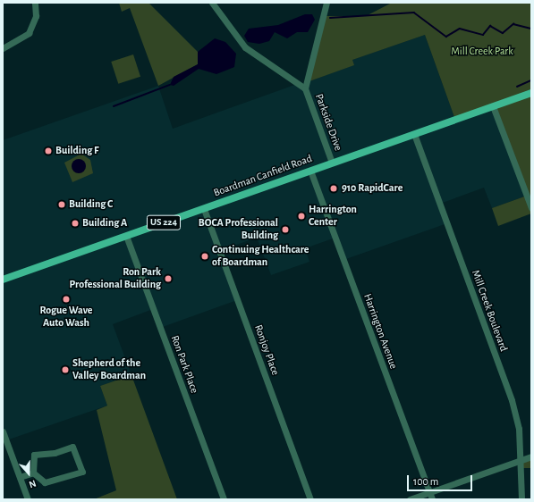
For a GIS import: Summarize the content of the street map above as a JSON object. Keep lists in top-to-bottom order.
{
  "streets": {
    "main road": ["Boardman Canfield Road", "US 224"],
    "street": [
      "Parkside Drive",
      "Mill Creek Boulevard",
      "Harrington Avenue",
      "Ronjoy Place",
      "Ron Park Place"
    ]
  },
  "crossings": [
    ["Parkside Drive", "Boardman Canfield Road"],
    ["Boardman Canfield Road", "Mill Creek Boulevard"],
    ["Boardman Canfield Road", "Harrington Avenue"],
    ["Boardman Canfield Road", "Ronjoy Place"],
    ["Boardman Canfield Road", "Ron Park Place"]
  ],
  "parks": ["Mill Creek Park"],
  "places": [
    "Building F",
    "910 RapidCare",
    "Building C",
    "Harrington Center",
    "Building A",
    "BOCA Professional Building",
    "Continuing Healthcare of Boardman",
    "Ron Park Professional Building",
    "Rogue Wave Auto Wash",
    "Shepherd of the Valley Boardman"
  ],
  "scale_bar": "100 m",
  "north": "bottom"
}
